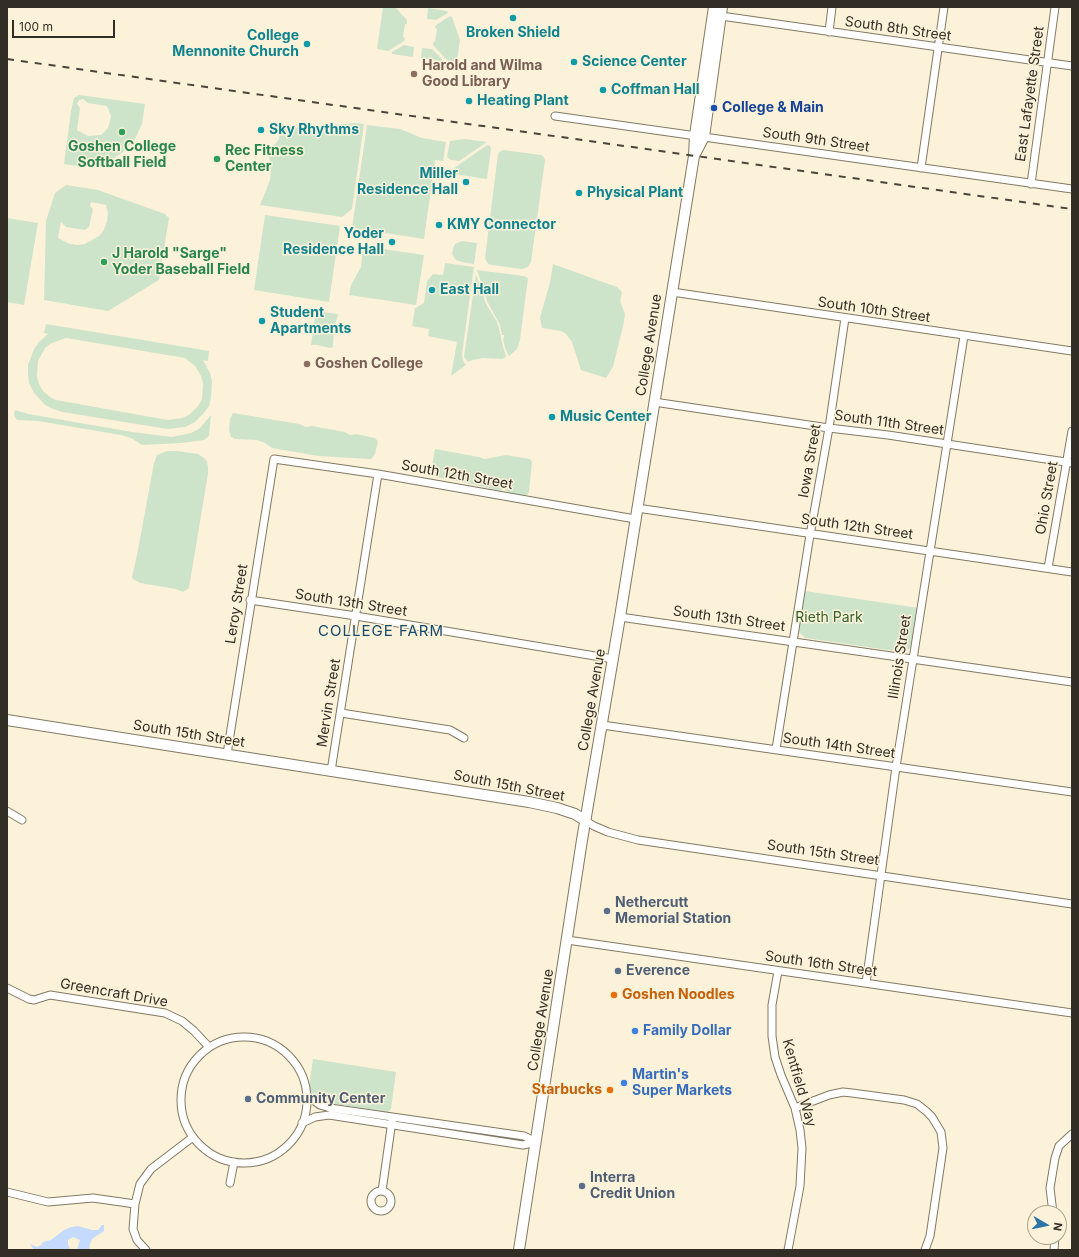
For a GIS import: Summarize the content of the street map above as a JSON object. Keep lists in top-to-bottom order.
{
  "streets": {
    "main road": ["College Avenue", "South 15th Street"],
    "street": [
      "South 8th Street",
      "East Lafayette Street",
      "South 9th Street",
      "South 10th Street",
      "South 11th Street",
      "Iowa Street",
      "South 12th Street",
      "Ohio Street",
      "South 13th Street",
      "Leroy Street",
      "Illinois Street",
      "Mervin Street",
      "South 14th Street",
      "South 16th Street",
      "Greencraft Drive",
      "Kentfield Way"
    ]
  },
  "crossings": [
    ["South 8th Street", "East Lafayette Street"],
    ["South 8th Street", "College Avenue"],
    ["East Lafayette Street", "South 9th Street"],
    ["South 9th Street", "College Avenue"],
    ["South 10th Street", "College Avenue"],
    ["South 10th Street", "Iowa Street"],
    ["South 10th Street", "Illinois Street"],
    ["College Avenue", "South 11th Street"],
    ["College Avenue", "South 12th Street"],
    ["College Avenue", "South 13th Street"],
    ["College Avenue", "South 15th Street"],
    ["College Avenue", "South 14th Street"],
    ["College Avenue", "South 16th Street"],
    ["South 11th Street", "Iowa Street"],
    ["South 11th Street", "Ohio Street"],
    ["South 11th Street", "Illinois Street"],
    ["Iowa Street", "South 12th Street"],
    ["Iowa Street", "South 13th Street"],
    ["Iowa Street", "South 14th Street"],
    ["South 12th Street", "Ohio Street"],
    ["South 12th Street", "Leroy Street"],
    ["South 12th Street", "Illinois Street"],
    ["South 12th Street", "Mervin Street"],
    ["South 13th Street", "Leroy Street"],
    ["South 13th Street", "Illinois Street"],
    ["South 13th Street", "Mervin Street"],
    ["Leroy Street", "South 15th Street"],
    ["Illinois Street", "South 15th Street"],
    ["Illinois Street", "South 14th Street"],
    ["Illinois Street", "South 16th Street"],
    ["Mervin Street", "South 15th Street"],
    ["South 16th Street", "Kentfield Way"]
  ],
  "districts": ["COLLEGE FARM"],
  "parks": ["Rieth Park"],
  "places": [
    "Broken Shield",
    "College Mennonite Church",
    "Science Center",
    "Harold and Wilma Good Library",
    "Coffman Hall",
    "Heating Plant",
    "College & Main",
    "Sky Rhythms",
    "Goshen College Softball Field",
    "Rec Fitness Center",
    "Miller Residence Hall",
    "Physical Plant",
    "KMY Connector",
    "Yoder Residence Hall",
    "J Harold \"Sarge\" Yoder Baseball Field",
    "East Hall",
    "Student Apartments",
    "Goshen College",
    "Music Center",
    "Nethercutt Memorial Station",
    "Everence",
    "Goshen Noodles",
    "Family Dollar",
    "Martin's Super Markets",
    "Starbucks",
    "Community Center",
    "Interra Credit Union"
  ],
  "scale_bar": "100 m",
  "north": "right"
}
